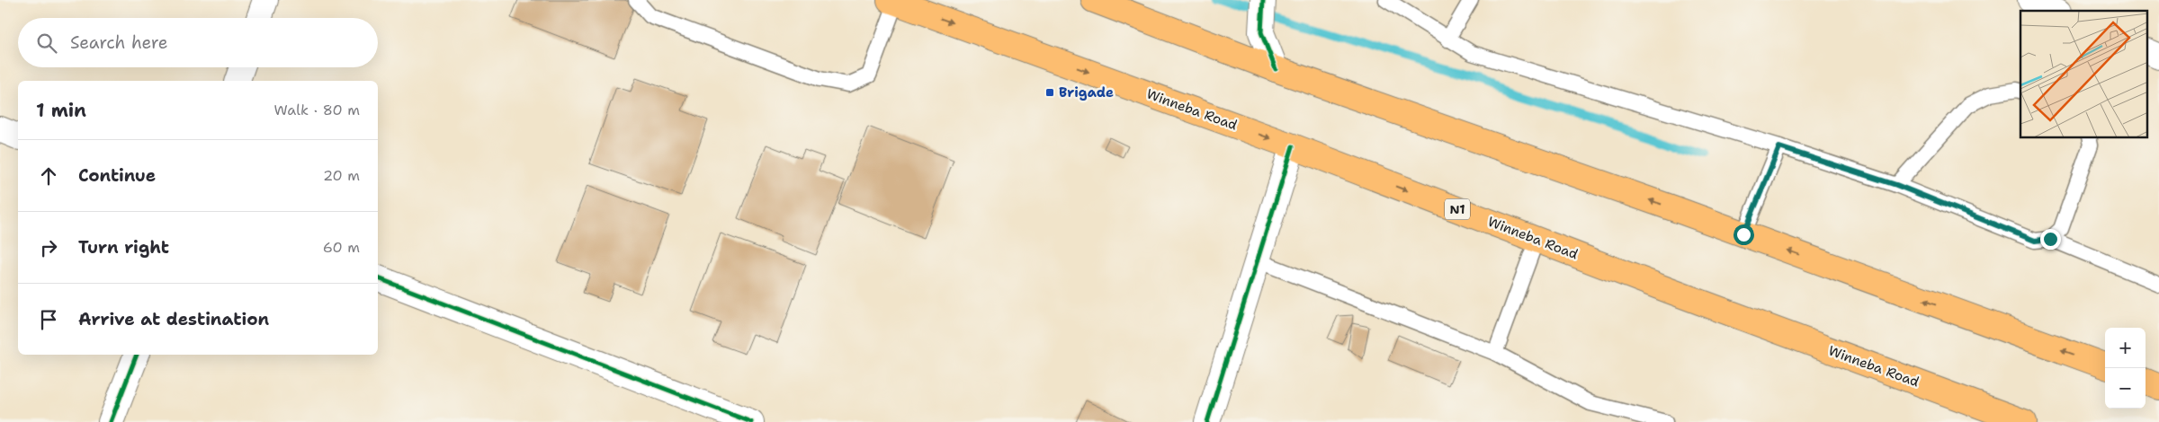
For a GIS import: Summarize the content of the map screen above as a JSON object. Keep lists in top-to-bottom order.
{
  "streets": {
    "highway": ["Winneba Road", "N1"]
  },
  "places": {
    "transit": ["Brigade"]
  },
  "page": {
    "search": "Search here",
    "heading": ["1 min", "Walk · 80 m"],
    "list": [
      ["Continue", "20 m"],
      ["Turn right", "60 m"],
      "Arrive at destination"
    ],
    "map_buttons": ["+", "−"]
  }
}
